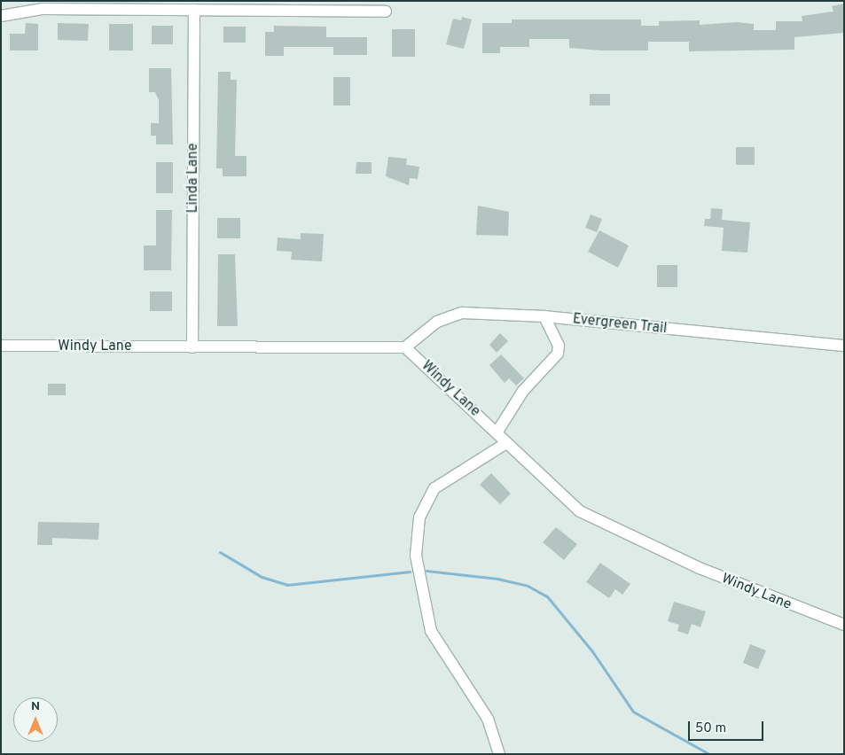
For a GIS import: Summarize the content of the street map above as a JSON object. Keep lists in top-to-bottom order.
{
  "streets": {
    "street": ["Linda Lane", "Evergreen Trail", "Windy Lane"]
  },
  "crossings": [
    ["Linda Lane", "Windy Lane"],
    ["Evergreen Trail", "Windy Lane"]
  ],
  "scale_bar": "50 m",
  "north": "top"
}
